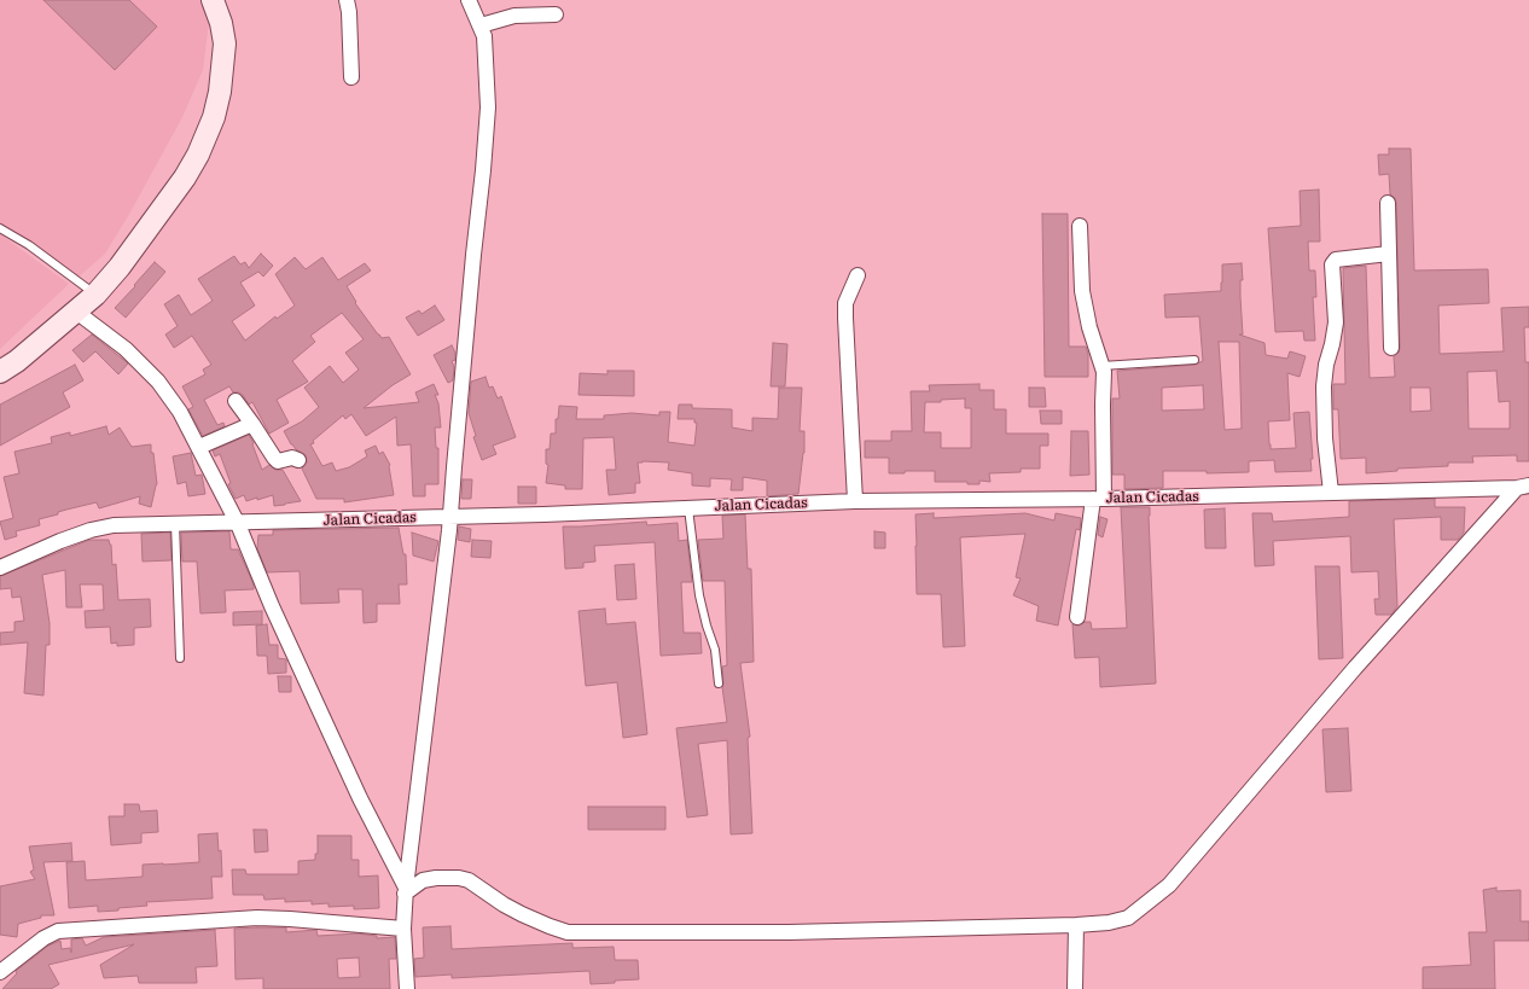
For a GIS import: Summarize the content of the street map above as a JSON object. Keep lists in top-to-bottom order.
{
  "streets": {
    "street": ["Jalan Cicadas"]
  }
}
